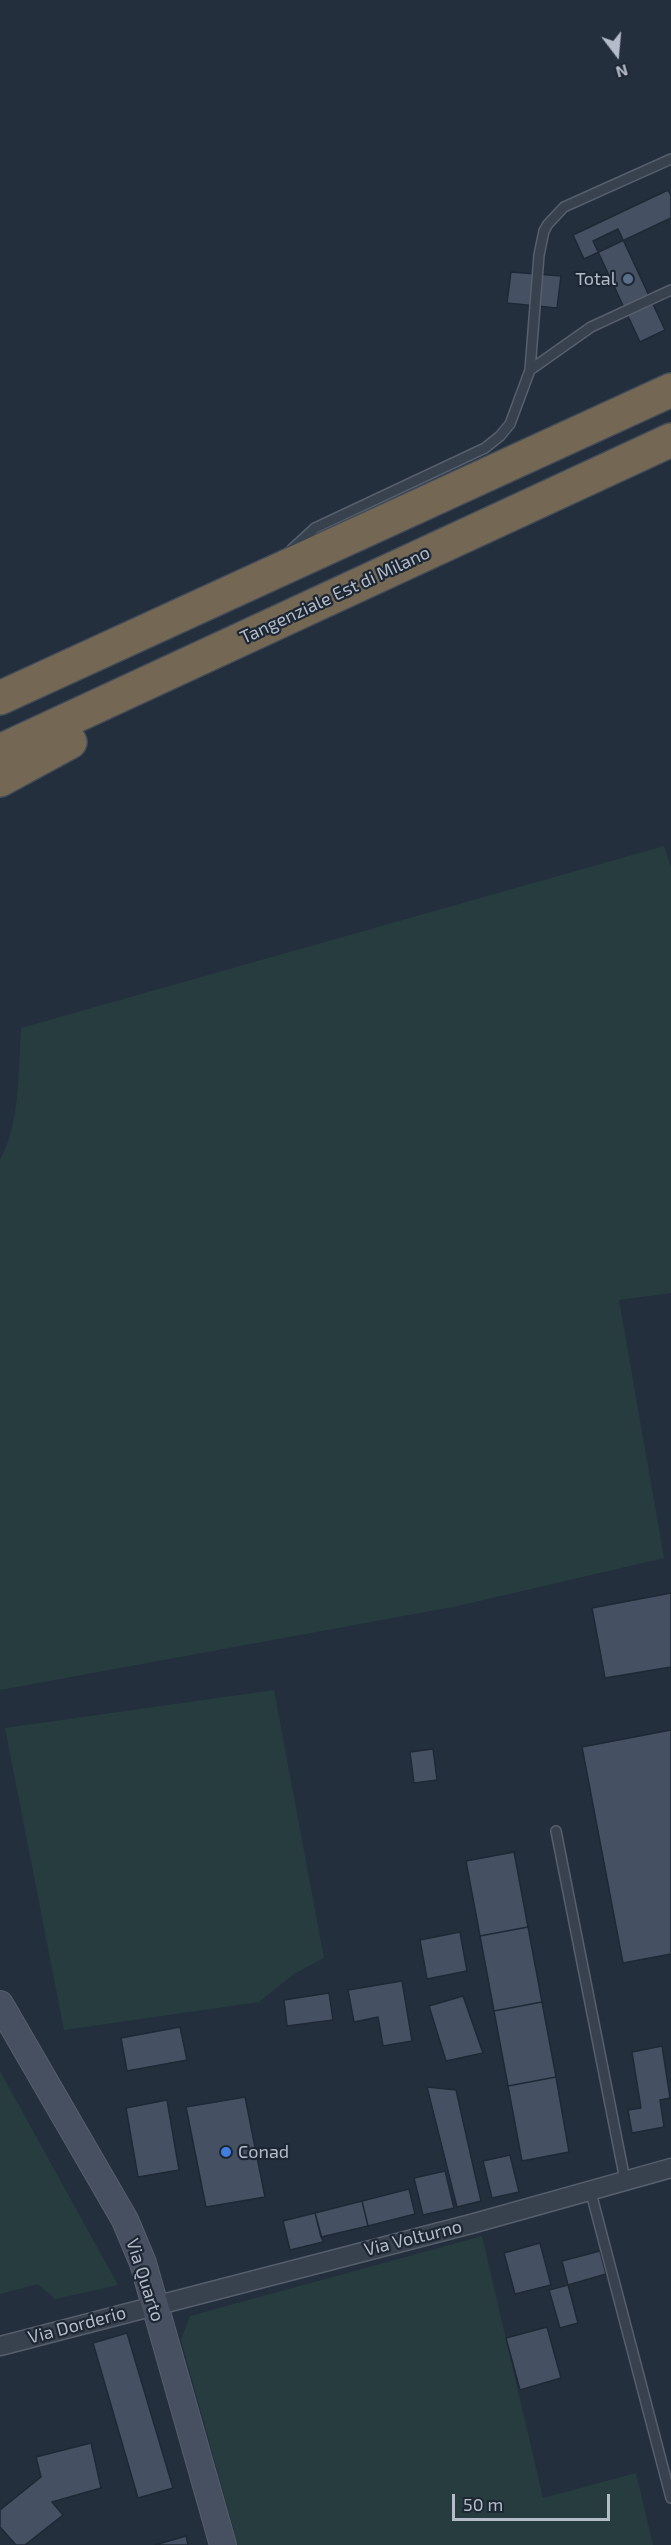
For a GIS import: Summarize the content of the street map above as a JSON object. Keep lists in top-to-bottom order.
{
  "streets": {
    "highway": ["Tangenziale Est di Milano"],
    "street": ["Via Volturno", "Via Quarto", "Via Dorderio"]
  },
  "crossings": [
    ["Via Volturno", "Via Quarto"],
    ["Via Volturno", "Via Dorderio"],
    ["Via Quarto", "Via Dorderio"]
  ],
  "places": ["Total", "Conad"],
  "scale_bar": "50 m",
  "north": "bottom"
}
